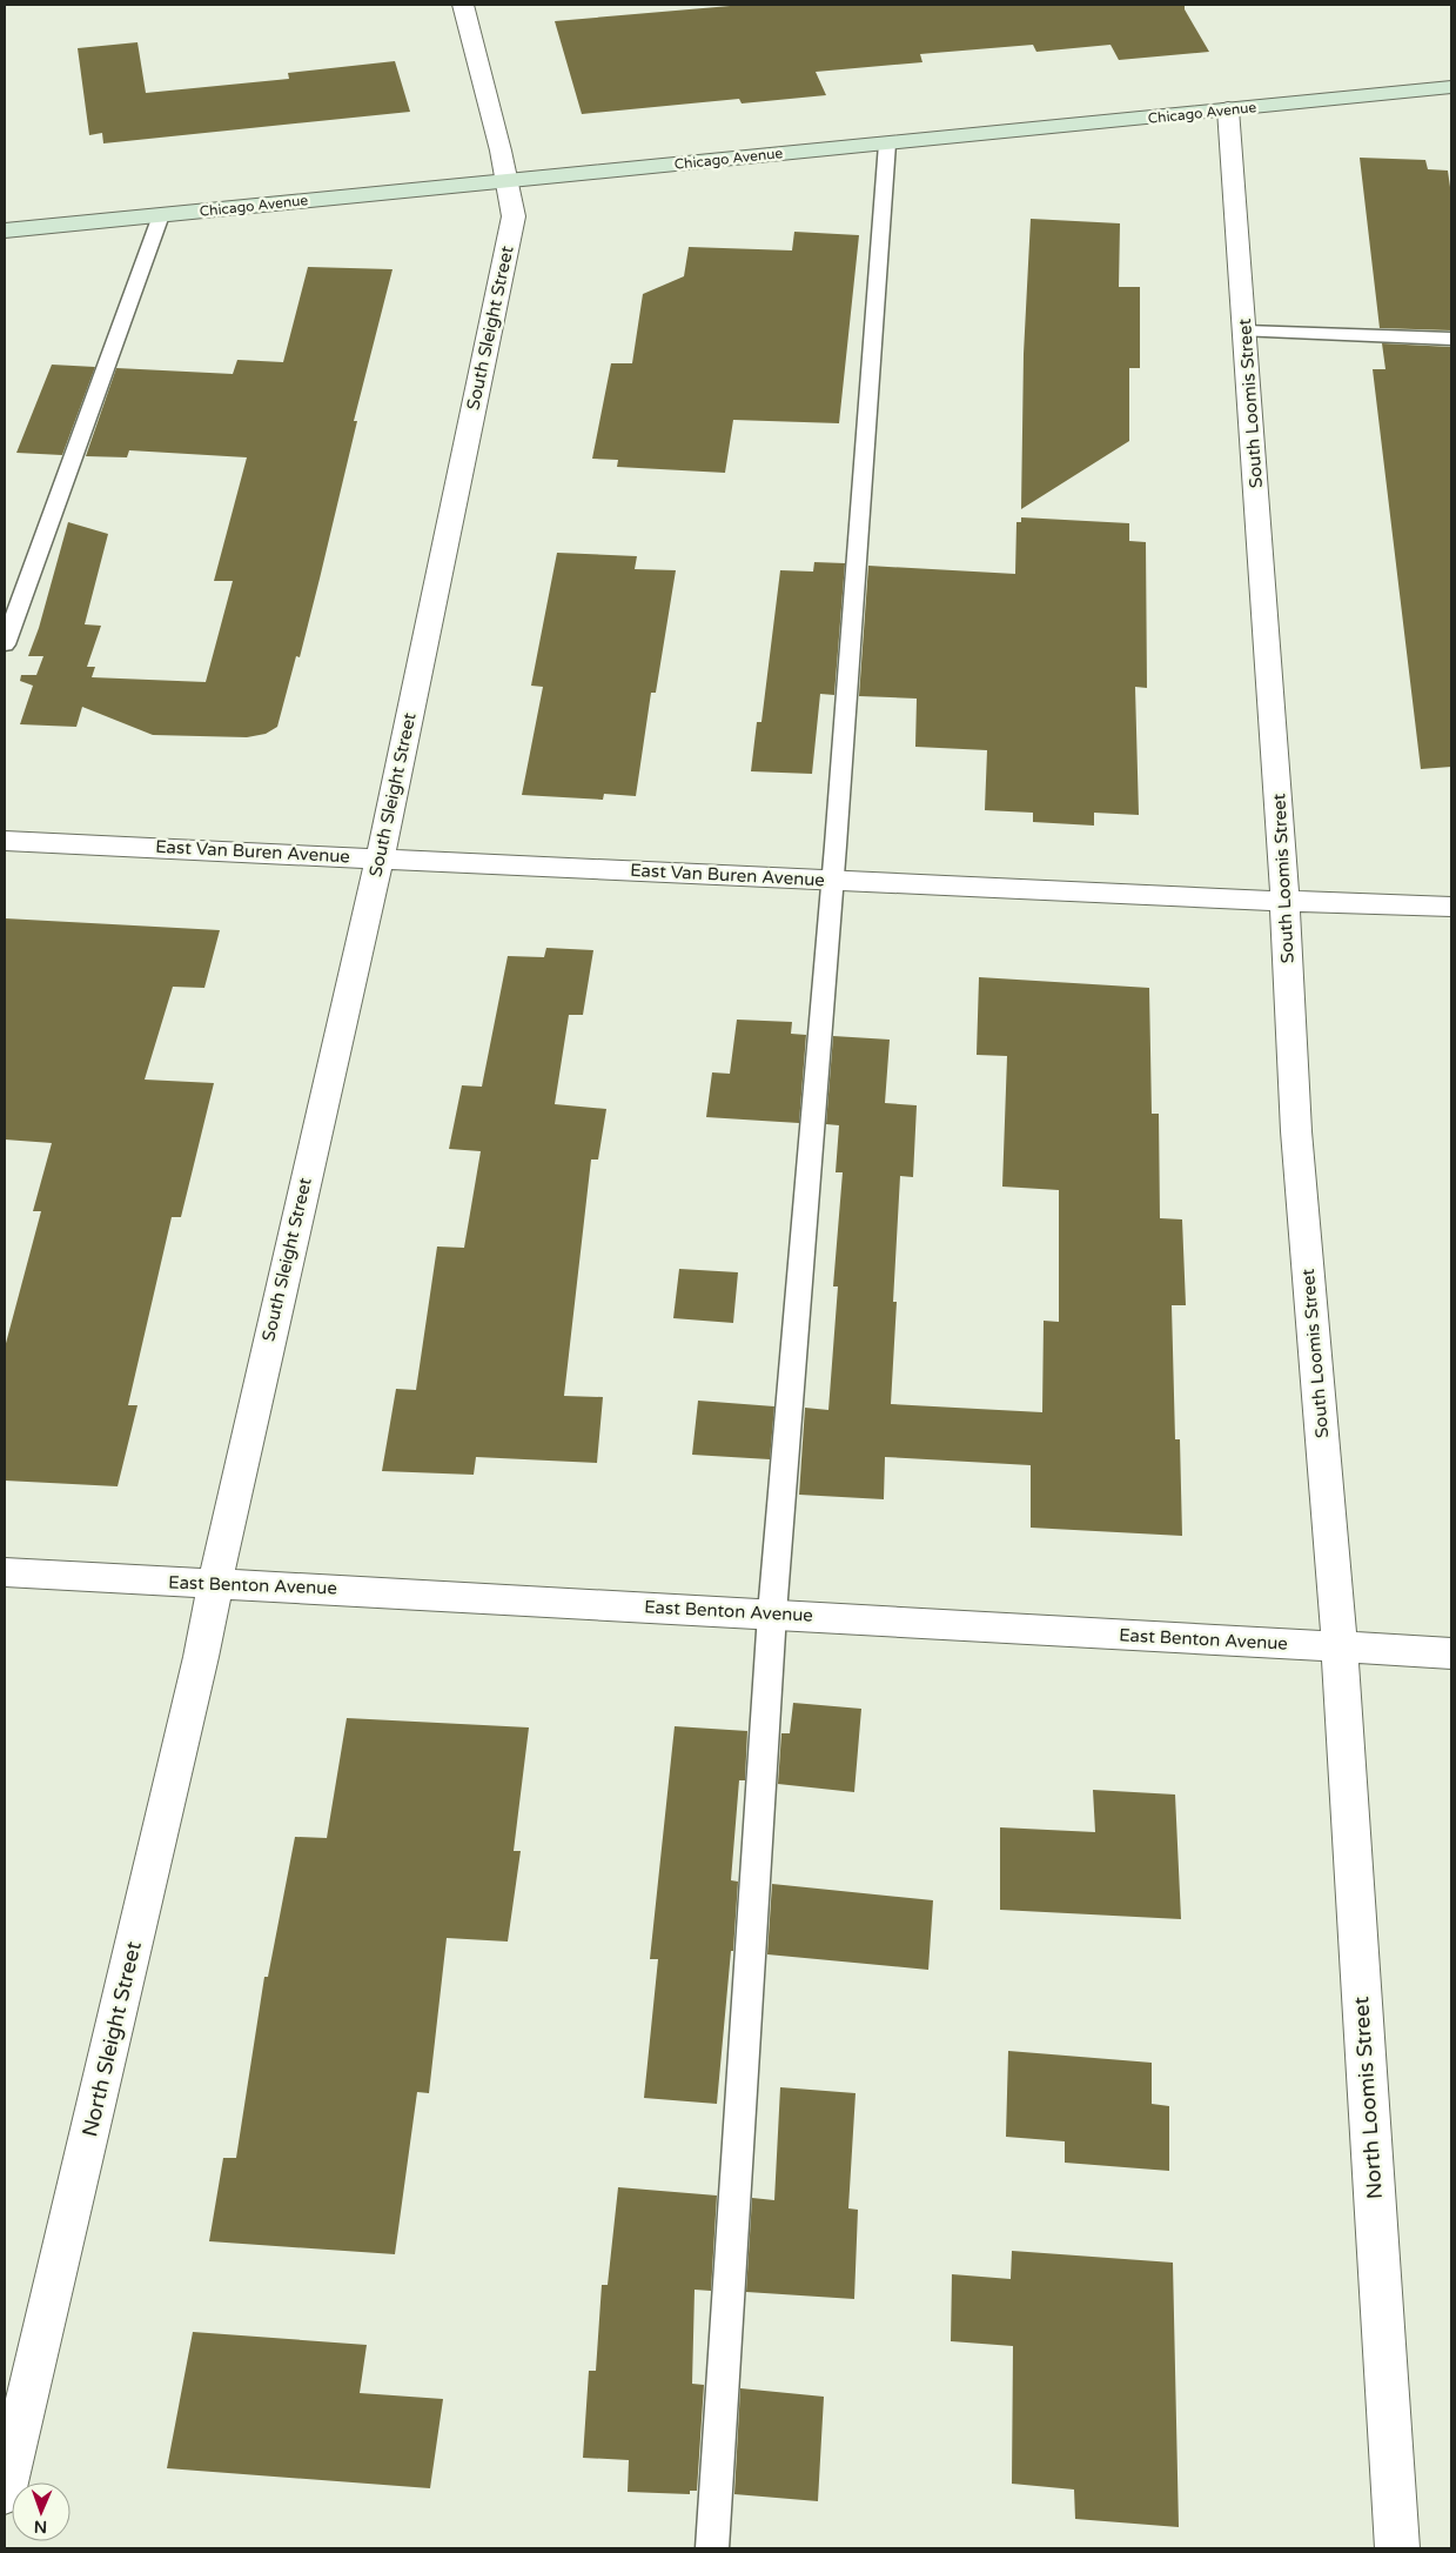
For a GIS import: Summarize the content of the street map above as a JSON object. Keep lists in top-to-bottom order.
{
  "streets": {
    "main road": ["Chicago Avenue"],
    "street": [
      "South Sleight Street",
      "South Loomis Street",
      "East Van Buren Avenue",
      "East Benton Avenue",
      "North Sleight Street",
      "North Loomis Street"
    ]
  },
  "crossings": [
    ["Chicago Avenue", "South Sleight Street"],
    ["Chicago Avenue", "South Loomis Street"],
    ["South Sleight Street", "East Van Buren Avenue"],
    ["South Sleight Street", "East Benton Avenue"],
    ["South Sleight Street", "North Sleight Street"],
    ["South Loomis Street", "East Van Buren Avenue"],
    ["South Loomis Street", "East Benton Avenue"],
    ["South Loomis Street", "North Loomis Street"],
    ["East Benton Avenue", "North Sleight Street"],
    ["East Benton Avenue", "North Loomis Street"]
  ],
  "north": "bottom"
}
